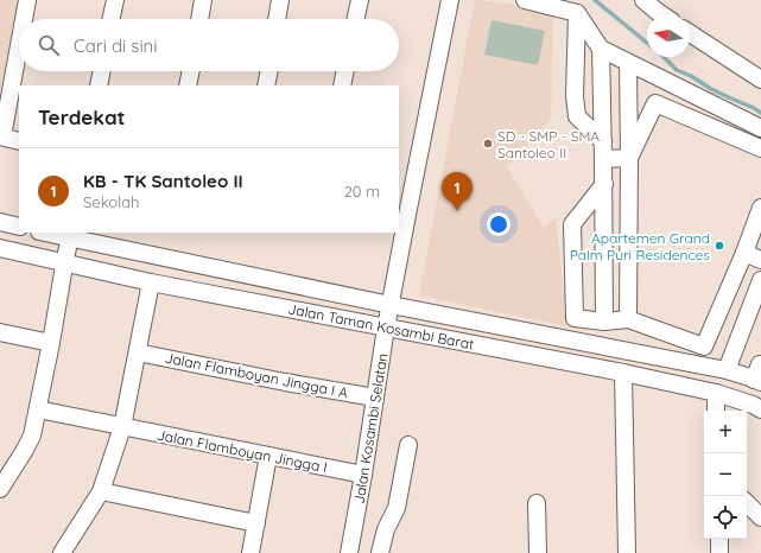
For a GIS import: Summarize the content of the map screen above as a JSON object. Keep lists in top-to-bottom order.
{
  "streets": {
    "street": [
      "Jalan Taman Kosambi Barat",
      "Jalan Flamboyan Jingga I A",
      "Jalan Kosambi Selatan",
      "Jalan Flamboyan Jingga I"
    ]
  },
  "crossings": [
    ["Jalan Taman Kosambi Barat", "Jalan Kosambi Selatan"],
    ["Jalan Flamboyan Jingga I A", "Jalan Kosambi Selatan"],
    ["Jalan Kosambi Selatan", "Jalan Flamboyan Jingga I"]
  ],
  "places": ["SD - SMP - SMA Santoleo II", "Apartemen Grand Palm Puri Residences"],
  "north": "left",
  "page": {
    "search": "Cari di sini",
    "heading": "Terdekat",
    "list": [
      {
        "mark": "1",
        "name": "KB - TK Santoleo II",
        "note": "Sekolah",
        "value": "20 m"
      }
    ],
    "pins": "1",
    "map_buttons": ["+", "−"]
  }
}
